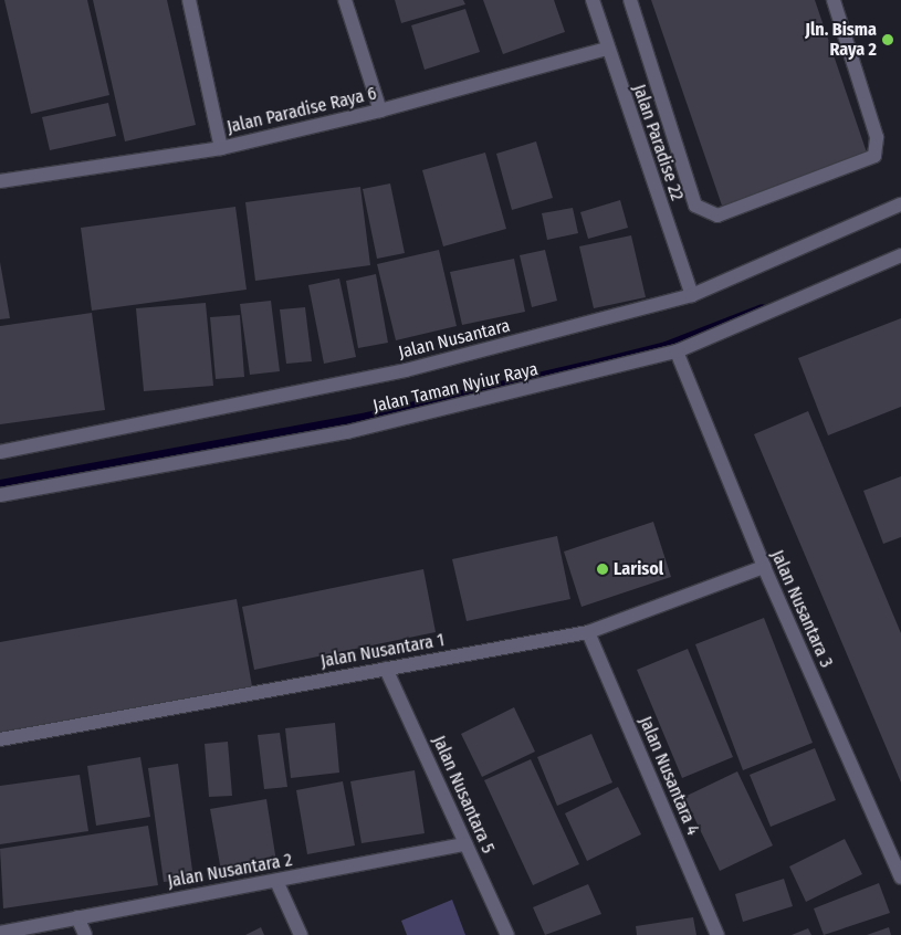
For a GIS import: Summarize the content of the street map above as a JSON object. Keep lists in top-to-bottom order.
{
  "streets": {
    "street": [
      "Jalan Paradise Raya 6",
      "Jalan Paradise 22",
      "Jalan Nusantara",
      "Jalan Taman Nyiur Raya",
      "Jalan Nusantara 3",
      "Jalan Nusantara 1",
      "Jalan Nusantara 4",
      "Jalan Nusantara 5",
      "Jalan Nusantara 2"
    ]
  },
  "crossings": [
    ["Jalan Paradise Raya 6", "Jalan Paradise 22"],
    ["Jalan Paradise 22", "Jalan Nusantara"],
    ["Jalan Taman Nyiur Raya", "Jalan Nusantara 3"],
    ["Jalan Nusantara 3", "Jalan Nusantara 1"],
    ["Jalan Nusantara 1", "Jalan Nusantara 4"],
    ["Jalan Nusantara 1", "Jalan Nusantara 5"],
    ["Jalan Nusantara 5", "Jalan Nusantara 2"]
  ],
  "places": ["Jln. Bisma Raya 2", "Larisol"]
}
